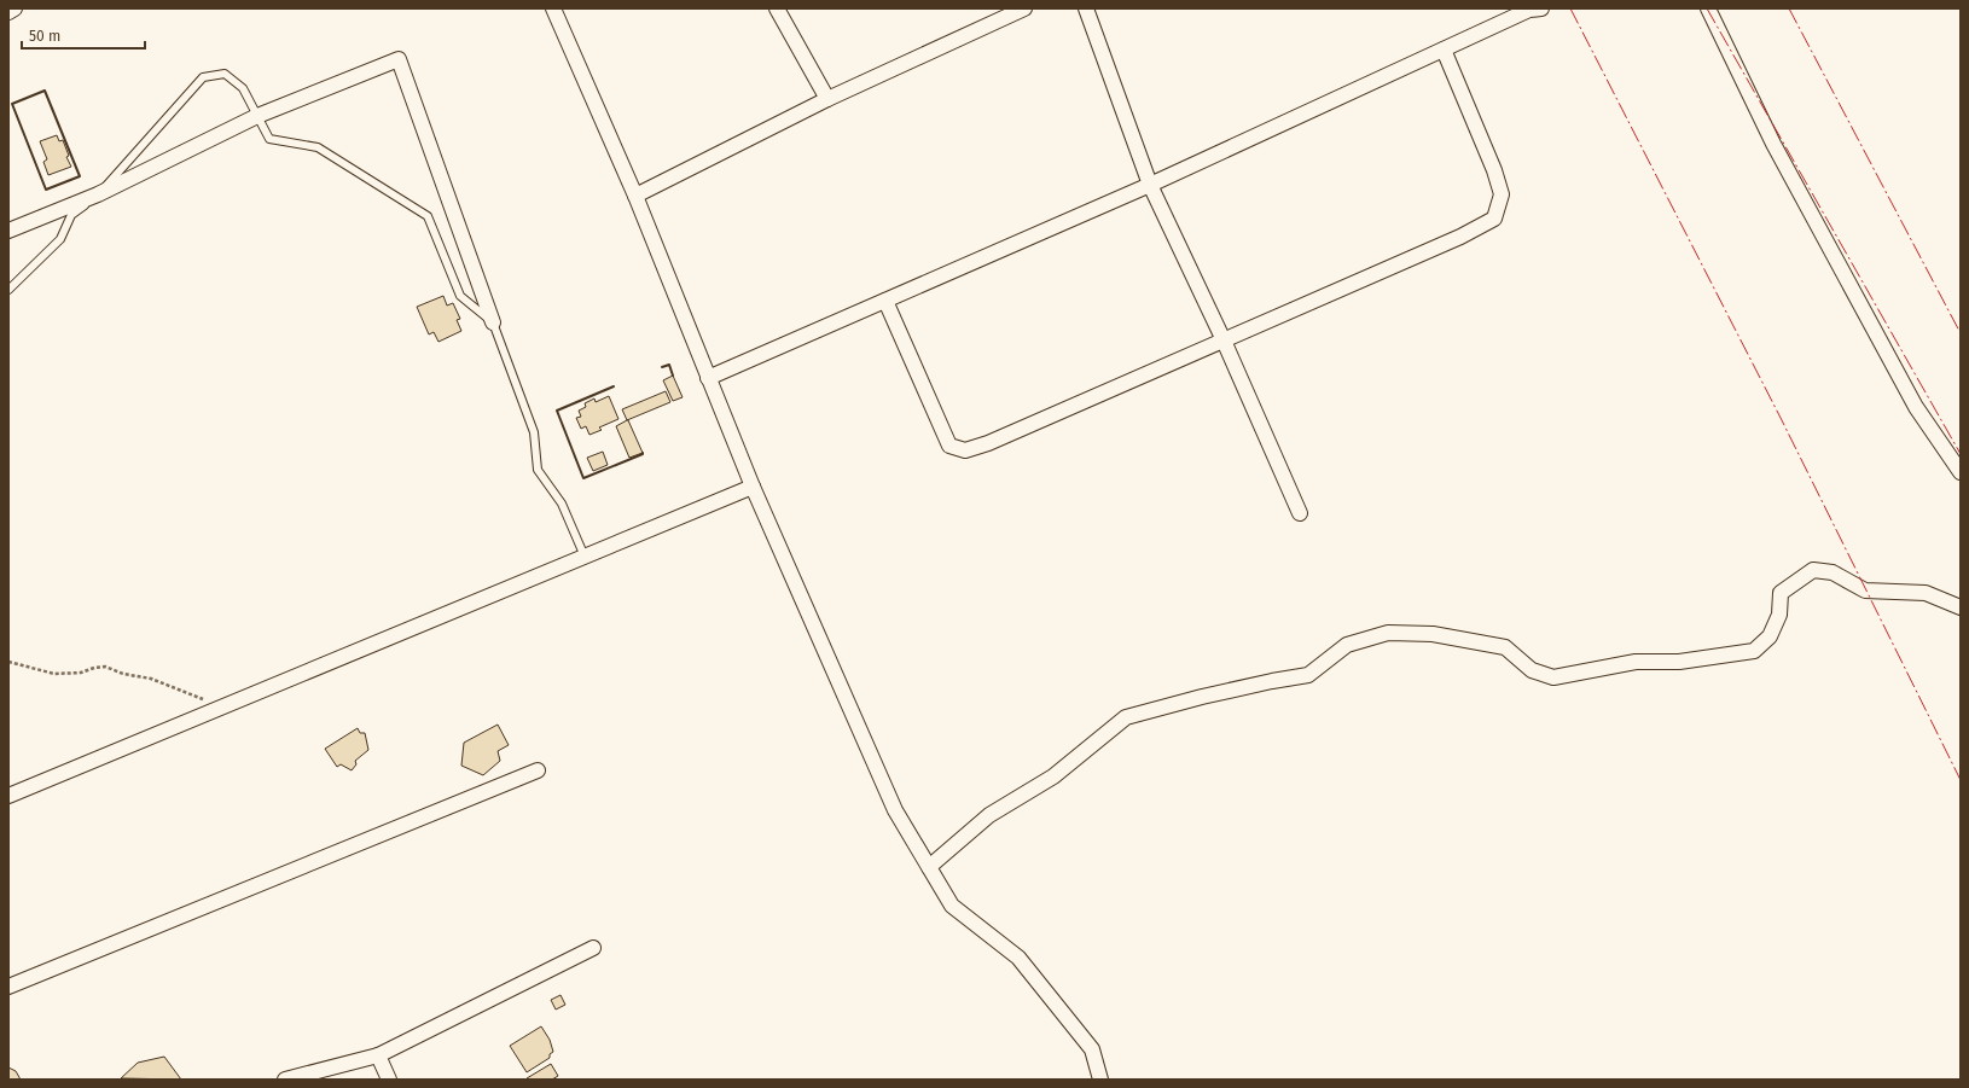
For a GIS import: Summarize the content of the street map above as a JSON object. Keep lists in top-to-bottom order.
{
  "scale_bar": "50 m"
}
